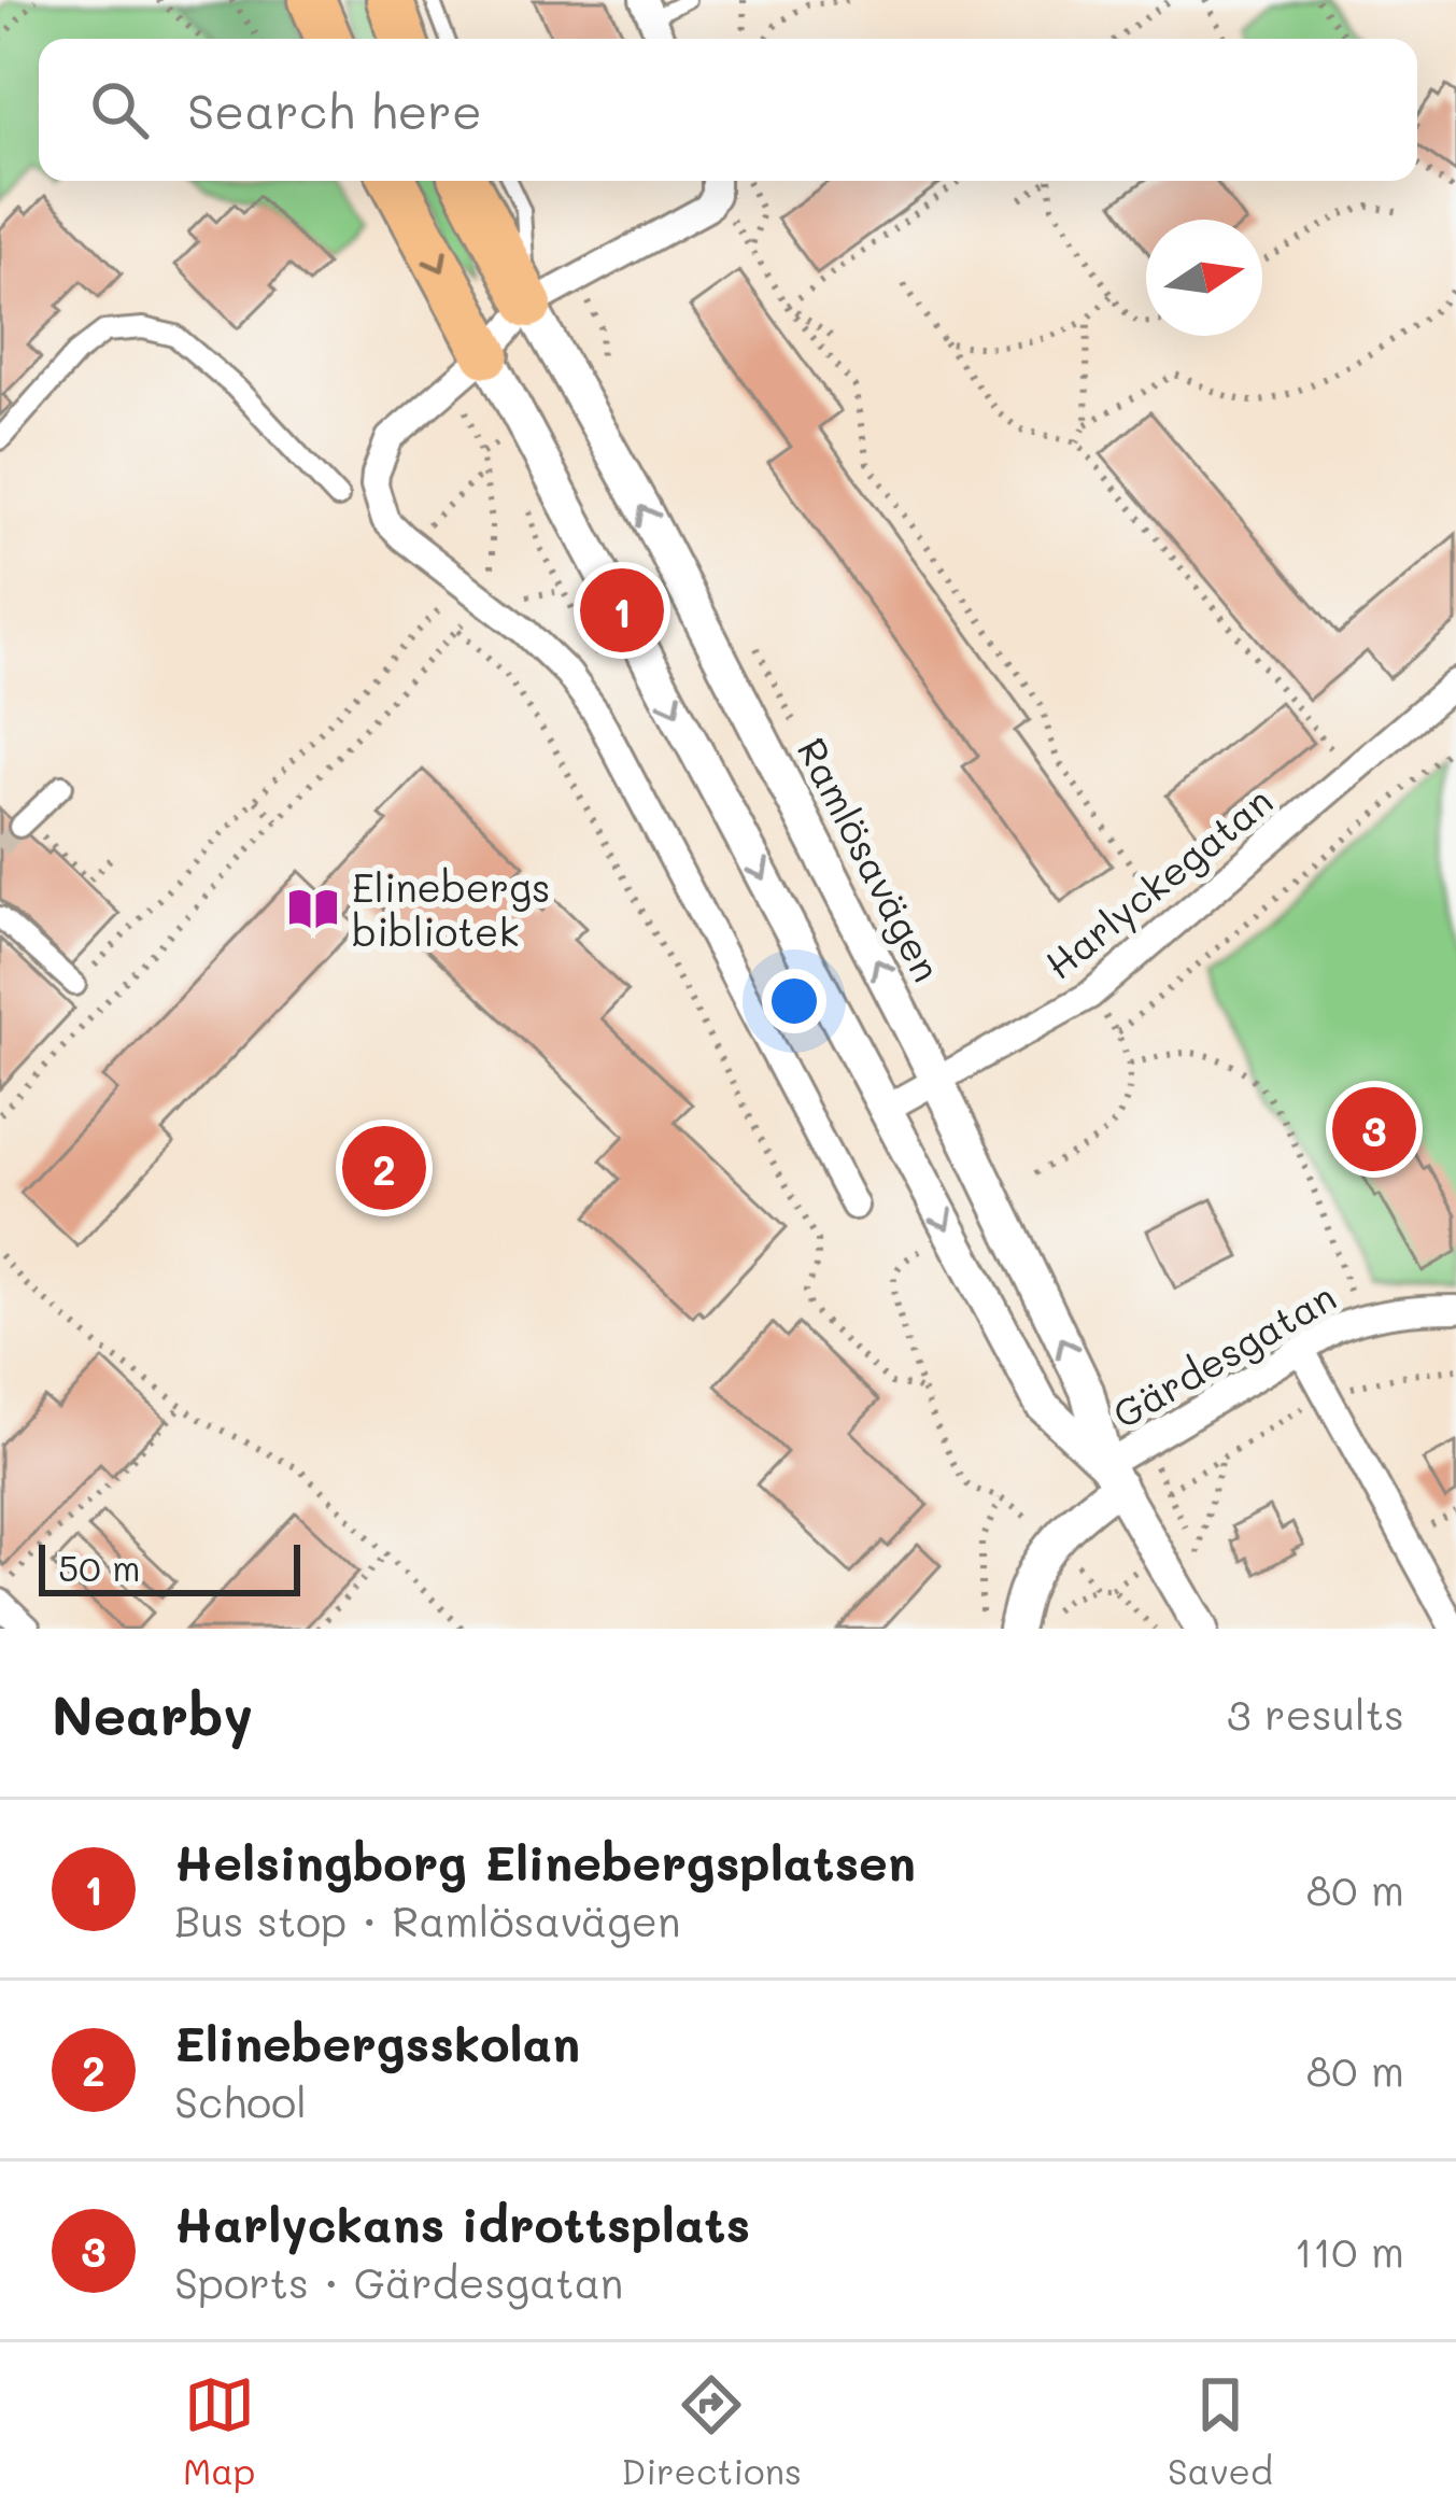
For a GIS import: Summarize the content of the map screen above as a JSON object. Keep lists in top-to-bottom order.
{
  "streets": {
    "street": ["Ramlösavägen", "Harlyckegatan", "Gärdesgatan"]
  },
  "crossings": [
    ["Ramlösavägen", "Harlyckegatan"],
    ["Ramlösavägen", "Gärdesgatan"]
  ],
  "places": {
    "library": ["Elinebergs bibliotek"]
  },
  "scale_bar": "50 m",
  "north": "right",
  "page": {
    "search": "Search here",
    "pins": ["1", "3", "2"],
    "scale": "50 m",
    "heading": ["Nearby", "3 results"],
    "list": [
      {
        "mark": "1",
        "name": "Helsingborg Elinebergsplatsen",
        "note": "Bus stop · Ramlösavägen",
        "value": "80 m"
      },
      {
        "mark": "2",
        "name": "Elinebergsskolan",
        "note": "School",
        "value": "80 m"
      },
      {
        "mark": "3",
        "name": "Harlyckans idrottsplats",
        "note": "Sports · Gärdesgatan",
        "value": "110 m"
      }
    ],
    "nav": ["Map", "Directions", "Saved"]
  }
}
